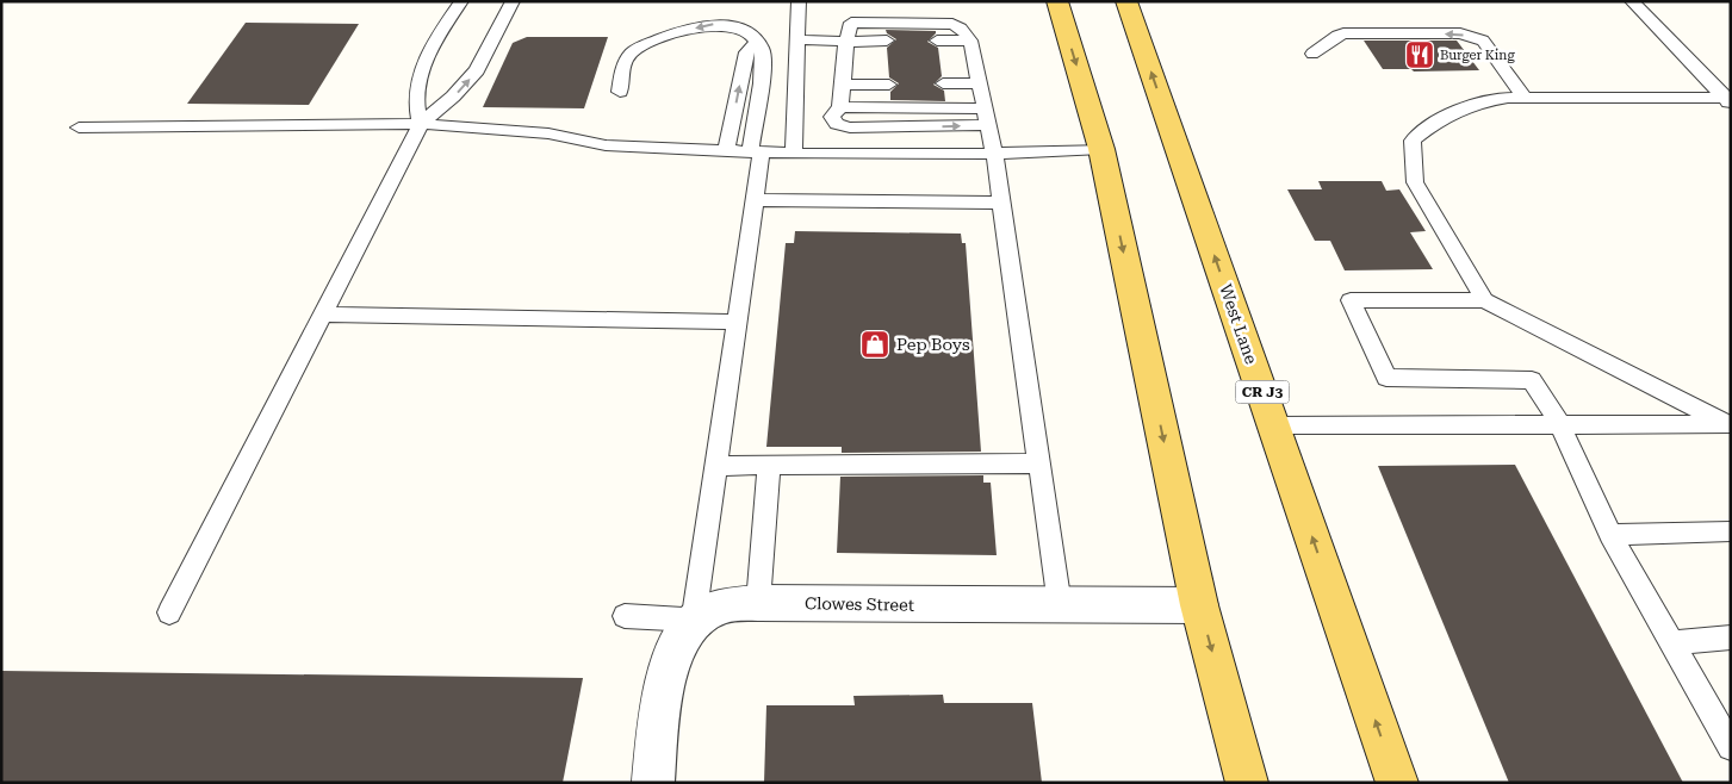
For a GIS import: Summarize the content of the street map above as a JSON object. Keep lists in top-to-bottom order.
{
  "streets": {
    "main road": ["West Lane", "CR J3"],
    "street": ["Clowes Street"]
  },
  "places": {
    "restaurant": ["Burger King"],
    "shop": ["Pep Boys"]
  }
}
